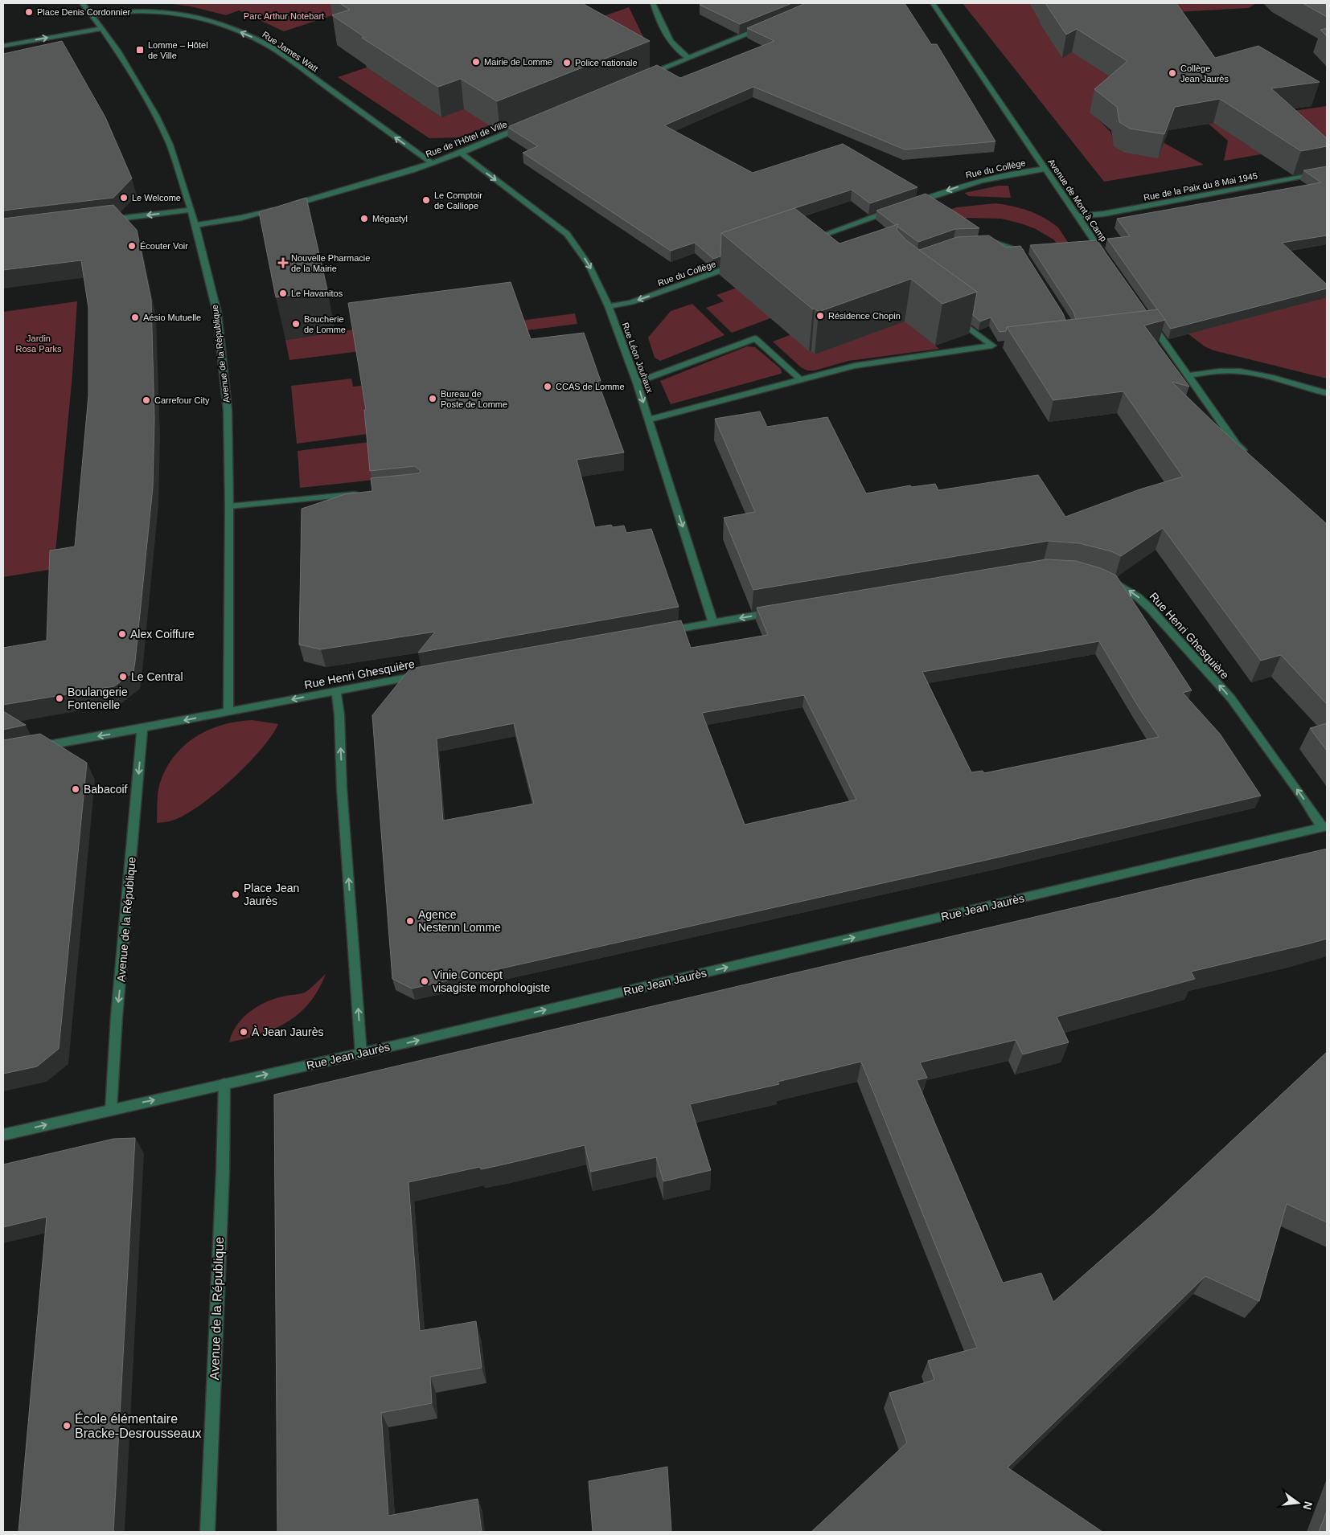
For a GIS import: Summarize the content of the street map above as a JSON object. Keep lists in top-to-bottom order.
{
  "streets": {
    "street": [
      "Rue James Watt",
      "Rue de l'Hôtel de Ville",
      "Rue du Collège",
      "Rue de la Paix du 8 Mai 1945",
      "Avenue de Mont à Camp",
      "Avenue de la République",
      "Rue Léon Jouhaux",
      "Rue Henri Ghesquière",
      "Rue Jean Jaurès"
    ]
  },
  "crossings": [
    ["Rue James Watt", "Rue de l'Hôtel de Ville"],
    ["Rue James Watt", "Avenue de la République"],
    ["Rue de l'Hôtel de Ville", "Rue Léon Jouhaux"],
    ["Rue du Collège", "Avenue de Mont à Camp"],
    ["Rue du Collège", "Rue Léon Jouhaux"],
    ["Rue de la Paix du 8 Mai 1945", "Avenue de Mont à Camp"],
    ["Avenue de la République", "Rue Henri Ghesquière"],
    ["Avenue de la République", "Rue Jean Jaurès"],
    ["Rue Henri Ghesquière", "Rue Jean Jaurès"]
  ],
  "one_way": [
    "Rue James Watt",
    "Rue du Collège",
    "Rue Léon Jouhaux",
    "Rue Henri Ghesquière",
    "Rue Jean Jaurès"
  ],
  "parks": ["Parc Arthur Notebart", "Jardin Rosa Parks"],
  "places": {
    "other": [
      "Place Denis Cordonnier",
      "Mairie de Lomme",
      "Police nationale",
      "Collège Jean Jaurès",
      "Le Welcome",
      "Le Comptoir de Calliope",
      "Mégastyl",
      "Écouter Voir",
      "Le Havanitos",
      "Résidence Chopin",
      "Aésio Mutuelle",
      "Boucherie de Lomme",
      "CCAS de Lomme",
      "Bureau de Poste de Lomme",
      "Carrefour City",
      "Alex Coiffure",
      "Le Central",
      "Boulangerie Fontenelle",
      "Babacoif",
      "Place Jean Jaurès",
      "Agence Nestenn Lomme",
      "Vinie Concept visagiste morphologiste",
      "À Jean Jaurès",
      "École élémentaire Bracke-Desrousseaux"
    ],
    "transit": ["Lomme – Hôtel de Ville"],
    "health": ["Nouvelle Pharmacie de la Mairie"]
  },
  "north": "right"
}
